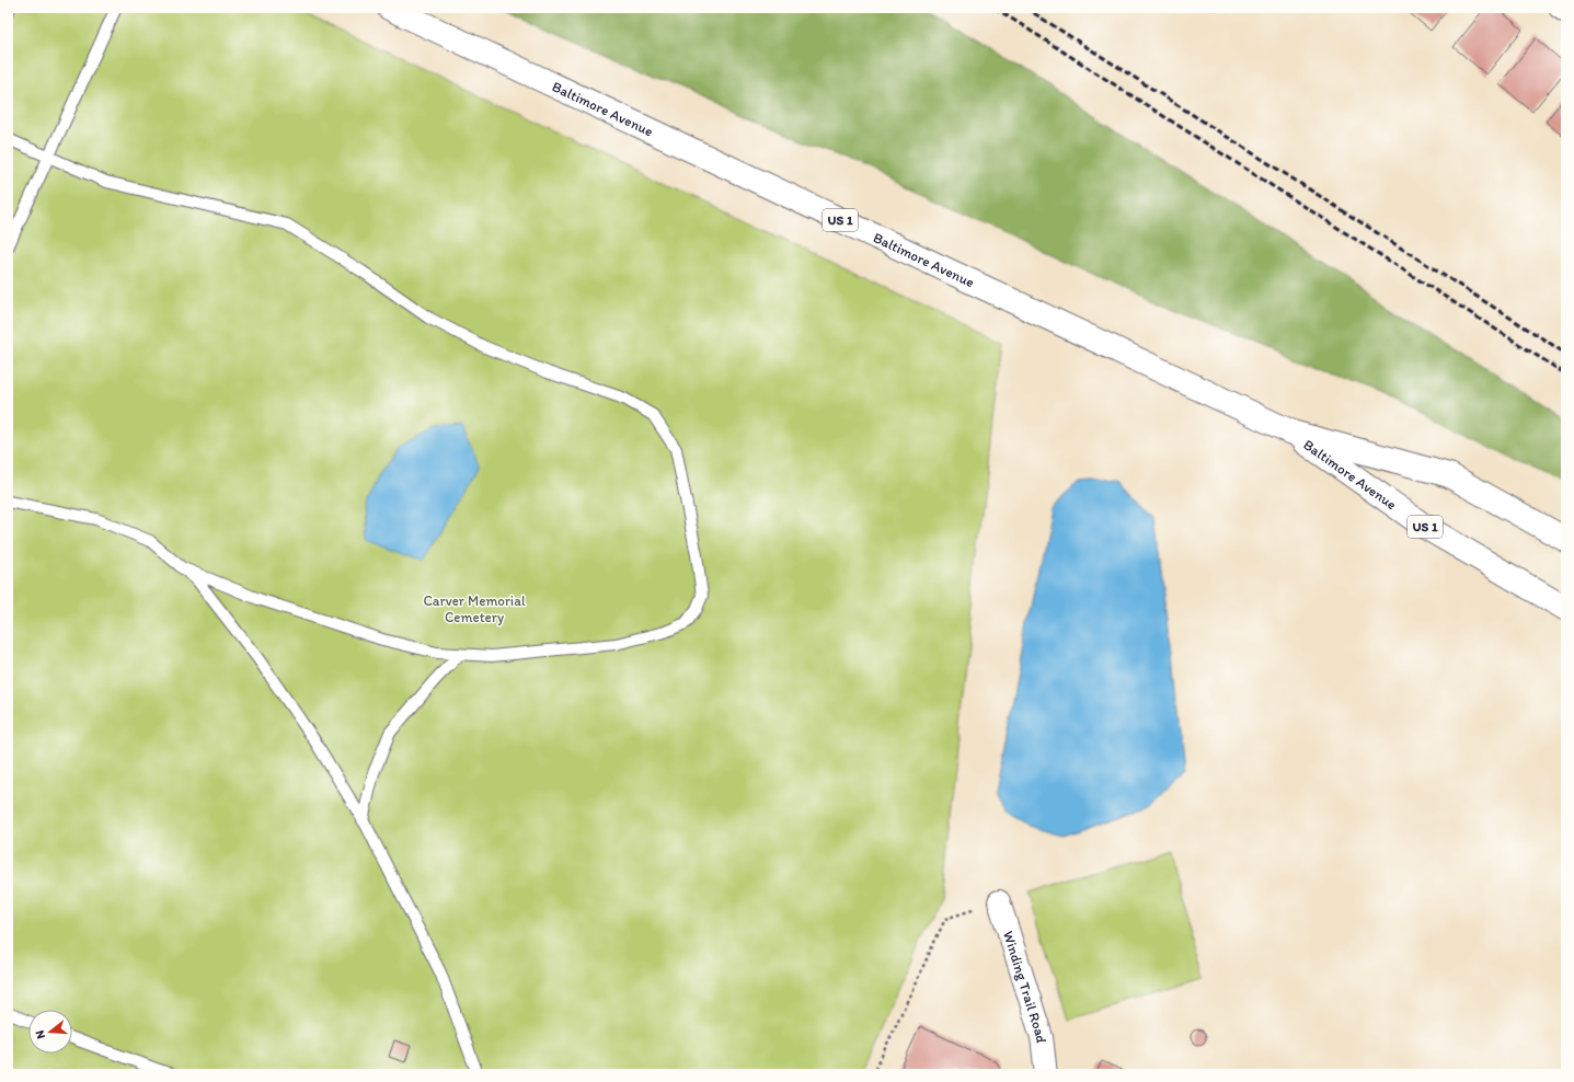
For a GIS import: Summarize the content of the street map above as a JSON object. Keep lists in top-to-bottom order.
{
  "streets": {
    "main road": ["Baltimore Avenue", "US 1"],
    "street": ["Winding Trail Road"]
  },
  "parks": ["Carver Memorial Cemetery"],
  "north": "left"
}
